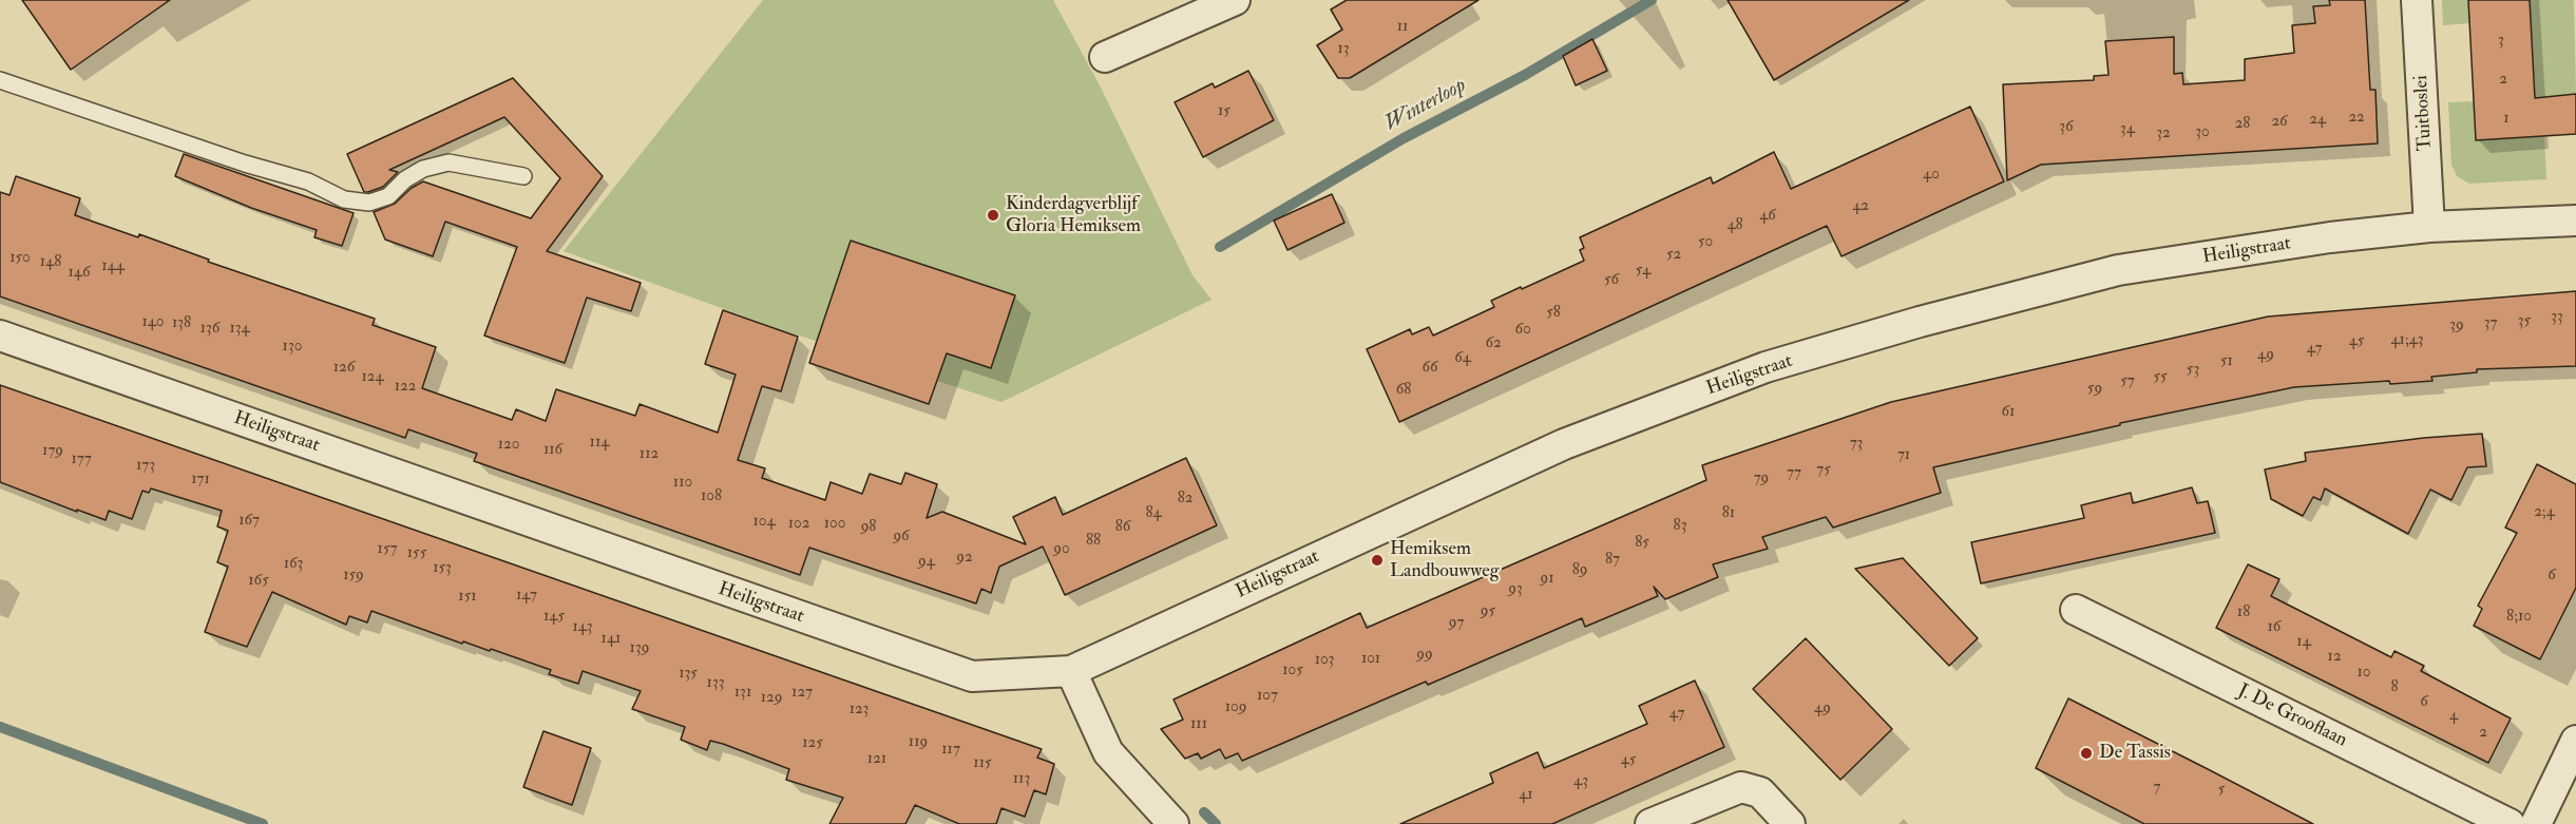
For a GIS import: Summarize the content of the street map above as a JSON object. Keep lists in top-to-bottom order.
{
  "streets": {
    "street": ["Tuitboslei", "Heiligstraat", "J. De Grooflaan"]
  },
  "crossings": [
    ["Tuitboslei", "Heiligstraat"]
  ],
  "water": ["Winterloop"],
  "places": ["Kinderdagverblijf Gloria Hemiksem", "Hemiksem Landbouwweg", "De Tassis"],
  "house_numbers": [
    "11",
    "3",
    "13",
    "2",
    "15",
    "22",
    "1",
    "24",
    "26",
    "28",
    "36",
    "34",
    "30",
    "32",
    "40",
    "42",
    "46",
    "48",
    "50",
    "52",
    "150",
    "148",
    "144",
    "54",
    "146",
    "56",
    "58",
    "33",
    "35",
    "140",
    "138",
    "37",
    "39",
    "136",
    "134",
    "60",
    "41;43",
    "45",
    "62",
    "130",
    "47",
    "49",
    "64",
    "51",
    "126",
    "66",
    "53",
    "124",
    "55",
    "57",
    "122",
    "59",
    "68",
    "61",
    "114",
    "73",
    "120",
    "116",
    "179",
    "112",
    "71",
    "177",
    "173",
    "75",
    "77",
    "79",
    "171",
    "110",
    "108",
    "82",
    "2;4",
    "84",
    "81",
    "167",
    "104",
    "102",
    "100",
    "83",
    "98",
    "86",
    "96",
    "88",
    "85",
    "157",
    "90",
    "155",
    "92",
    "87",
    "94",
    "163",
    "153",
    "89",
    "159",
    "6",
    "91",
    "165",
    "93",
    "147",
    "151",
    "95",
    "18",
    "145",
    "8;10",
    "97",
    "143",
    "16",
    "141",
    "14",
    "139",
    "99",
    "12",
    "101",
    "103",
    "105",
    "10",
    "135",
    "133",
    "8",
    "131",
    "127",
    "107",
    "129",
    "6",
    "109",
    "49",
    "123",
    "47",
    "4",
    "111",
    "2",
    "119",
    "125",
    "117",
    "121",
    "45",
    "115",
    "113",
    "43",
    "7",
    "5",
    "41"
  ]
}
